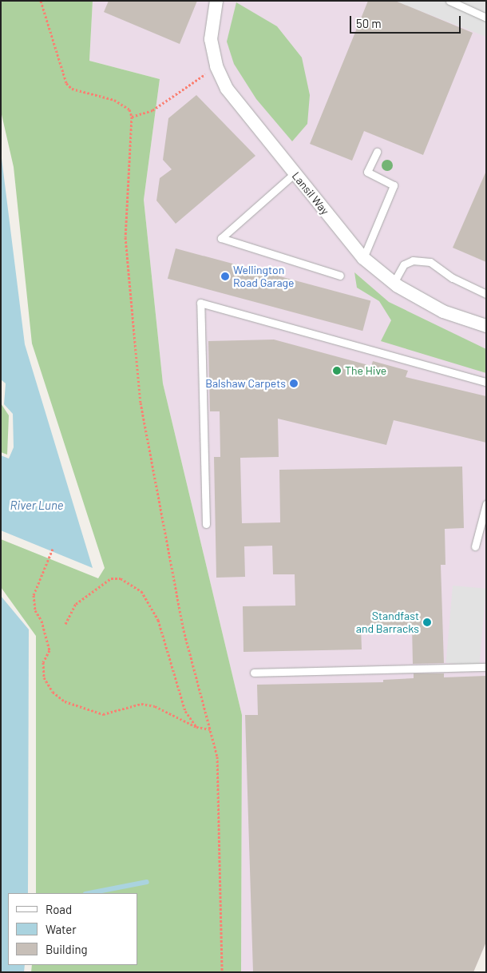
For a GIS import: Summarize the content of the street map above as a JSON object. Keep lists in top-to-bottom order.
{
  "streets": {
    "street": ["Lansil Way"]
  },
  "water": ["River Lune"],
  "places": [
    "Wellington Road Garage",
    "The Hive",
    "Balshaw Carpets",
    "Standfast and Barracks"
  ],
  "legend": ["Road", "Water", "Building"],
  "scale_bar": "50 m"
}
